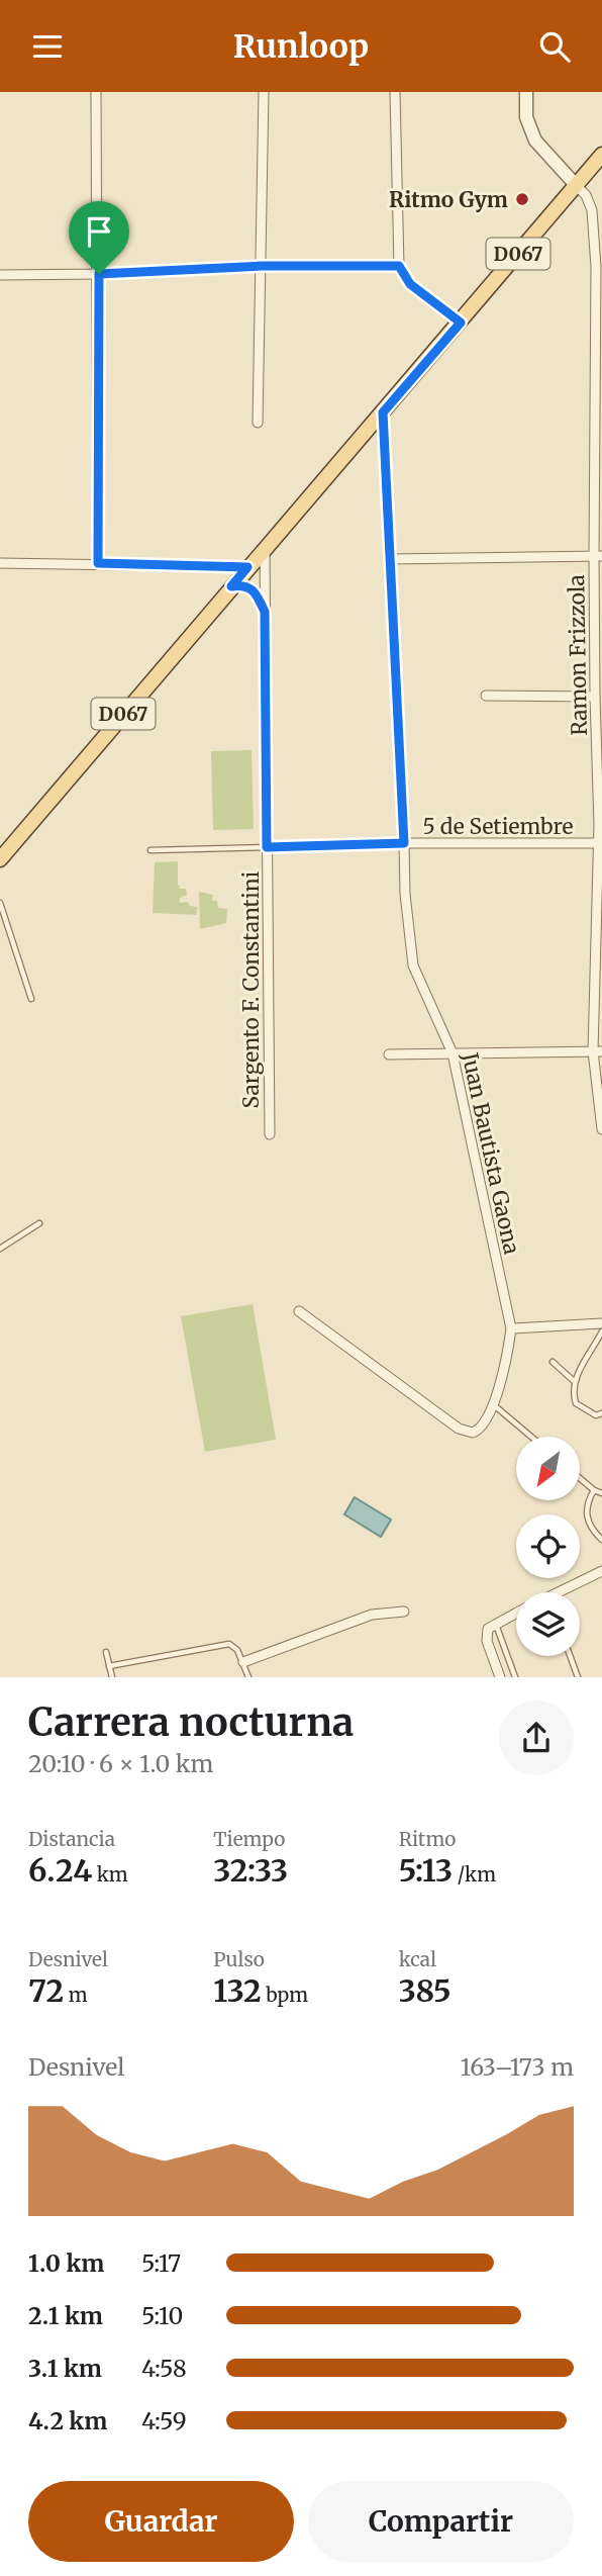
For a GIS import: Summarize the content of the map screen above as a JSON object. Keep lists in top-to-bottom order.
{
  "streets": {
    "main road": ["D067"],
    "street": [
      "Ramon Frizzola",
      "5 de Setiembre",
      "Sargento F. Constantini",
      "Juan Bautista Gaona"
    ]
  },
  "crossings": [
    ["D067", "Ramon Frizzola"],
    ["D067", "Sargento F. Constantini"],
    ["D067", "Juan Bautista Gaona"],
    ["Ramon Frizzola", "5 de Setiembre"],
    ["5 de Setiembre", "Sargento F. Constantini"],
    ["5 de Setiembre", "Juan Bautista Gaona"]
  ],
  "places": ["Ritmo Gym"],
  "north": "bottom left",
  "page": {
    "header": "Runloop",
    "heading": ["Carrera nocturna", "20:10 · 6 × 1.0 km"],
    "stats": [
      ["Distancia", "6.24 km"],
      ["Tiempo", "32:33"],
      ["Ritmo", "5:13 /km"],
      ["Desnivel", "72 m"],
      ["Pulso", "132 bpm"],
      ["kcal", "385"]
    ],
    "chart": ["Desnivel", "163–173 m"],
    "list": [
      {
        "name": "1.0 km",
        "note": "5:17"
      },
      {
        "name": "2.1 km",
        "note": "5:10"
      },
      {
        "name": "3.1 km",
        "note": "4:58"
      },
      {
        "name": "4.2 km",
        "note": "4:59"
      }
    ],
    "buttons": ["Guardar", "Compartir"]
  }
}
